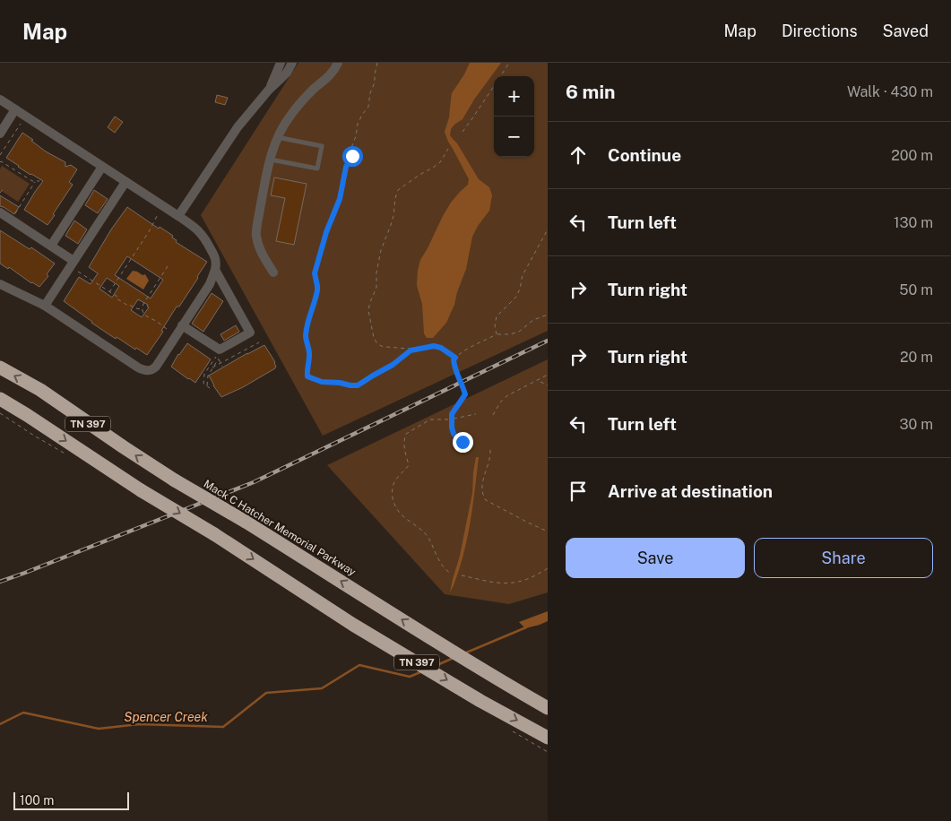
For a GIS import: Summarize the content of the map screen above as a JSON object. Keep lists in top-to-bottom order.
{
  "streets": {
    "highway": ["TN 397", "Mack C Hatcher Memorial Parkway"]
  },
  "water": ["Spencer Creek"],
  "scale_bar": "100 m",
  "page": {
    "header": "Map",
    "nav": ["Map", "Directions", "Saved"],
    "heading": ["6 min", "Walk · 430 m"],
    "map_buttons": ["+", "−"],
    "list": [
      ["Continue", "200 m"],
      ["Turn left", "130 m"],
      ["Turn right", "50 m"],
      ["Turn right", "20 m"],
      ["Turn left", "30 m"],
      "Arrive at destination"
    ],
    "buttons": ["Save", "Share"],
    "scale": "100 m"
  }
}
